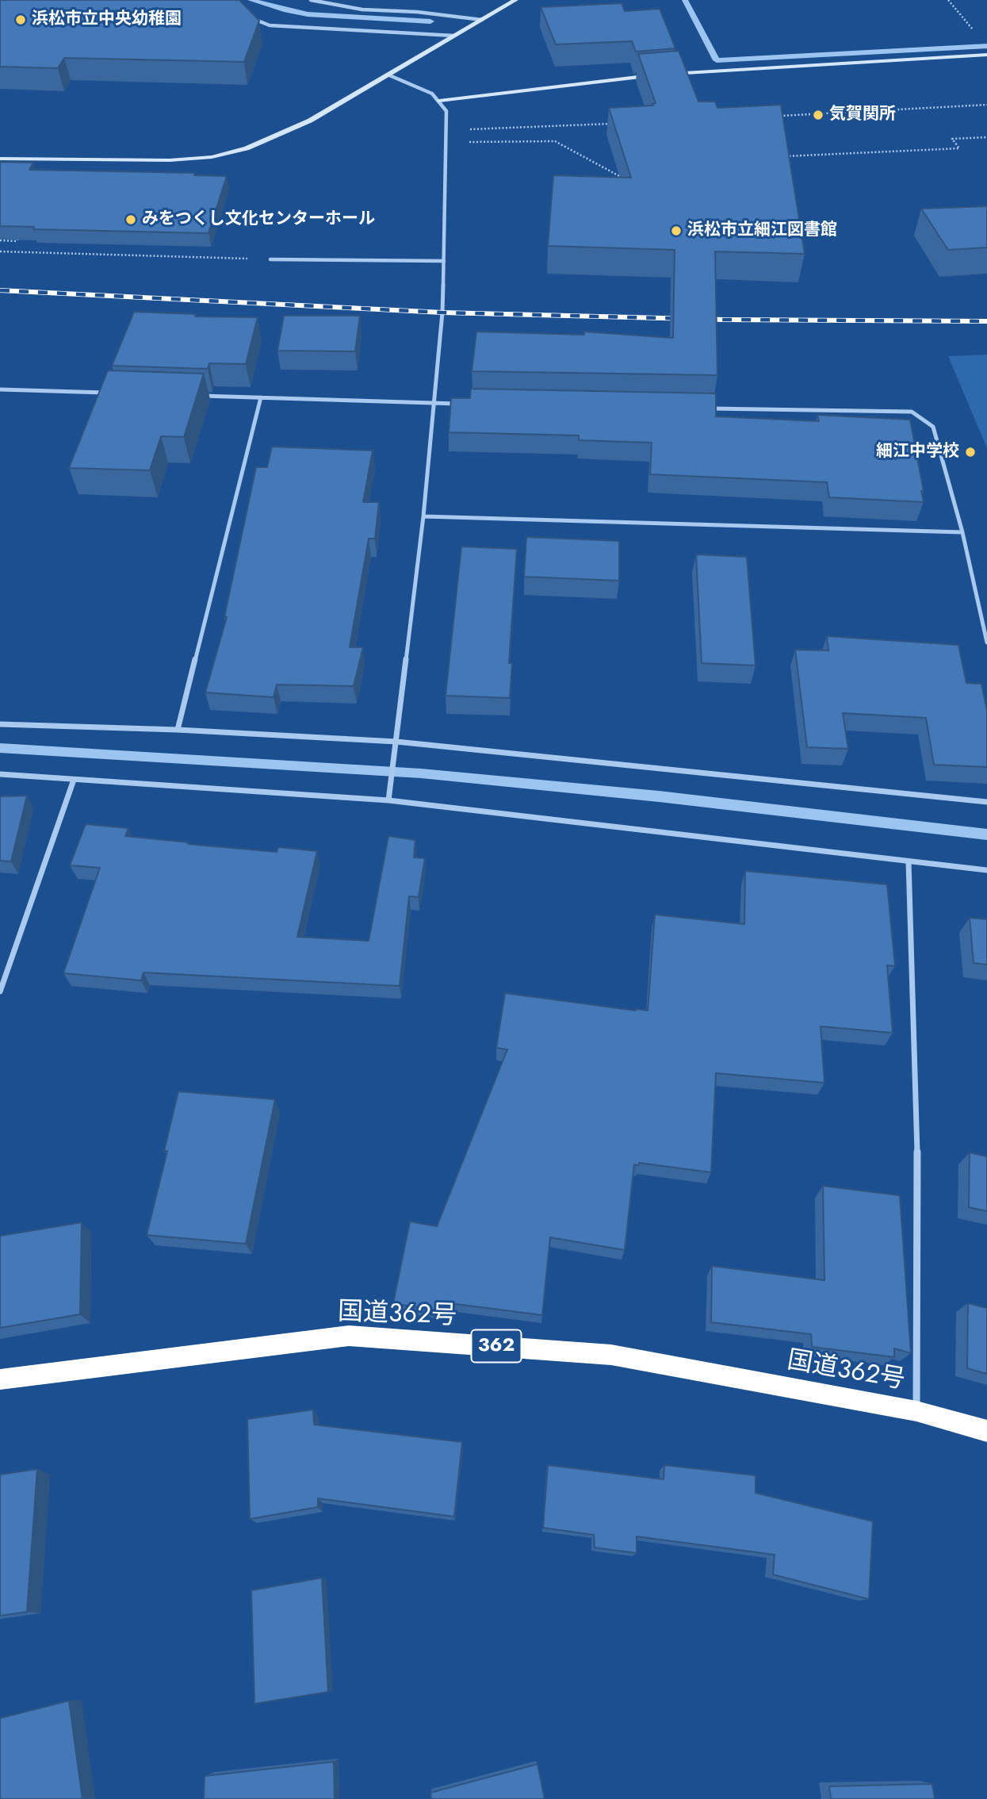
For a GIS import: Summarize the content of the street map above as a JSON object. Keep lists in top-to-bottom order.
{
  "streets": {
    "highway": ["国道362号", "362"]
  },
  "places": [
    "浜松市立中央幼稚園",
    "気賀関所",
    "みをつくし文化センターホール",
    "浜松市立細江図書館",
    "細江中学校"
  ]
}
